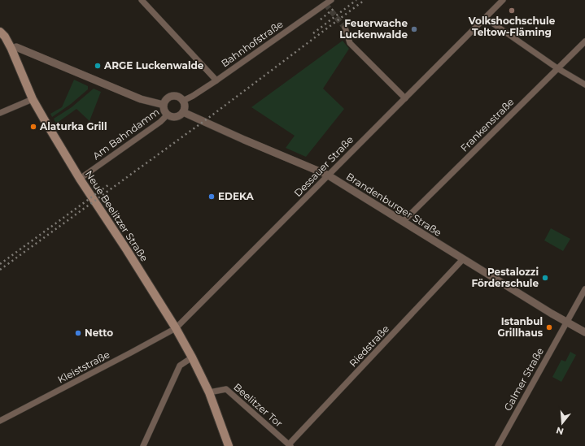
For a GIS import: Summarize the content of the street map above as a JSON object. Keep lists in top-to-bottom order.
{
  "streets": {
    "main road": ["Neue Beelitzer Straße"],
    "street": [
      "Bahnhofstraße",
      "Frankenstraße",
      "Am Bahndamm",
      "Dessauer Straße",
      "Brandenburger Straße",
      "Riedstraße",
      "Kleiststraße",
      "Galmer Straße",
      "Beelitzer Tor"
    ]
  },
  "crossings": [
    ["Bahnhofstraße", "Am Bahndamm"],
    ["Bahnhofstraße", "Brandenburger Straße"],
    ["Frankenstraße", "Brandenburger Straße"],
    ["Am Bahndamm", "Brandenburger Straße"],
    ["Am Bahndamm", "Neue Beelitzer Straße"],
    ["Dessauer Straße", "Brandenburger Straße"],
    ["Dessauer Straße", "Neue Beelitzer Straße"],
    ["Dessauer Straße", "Kleiststraße"],
    ["Brandenburger Straße", "Riedstraße"],
    ["Brandenburger Straße", "Galmer Straße"],
    ["Neue Beelitzer Straße", "Kleiststraße"],
    ["Neue Beelitzer Straße", "Beelitzer Tor"],
    ["Riedstraße", "Beelitzer Tor"]
  ],
  "places": [
    "Volkshochschule Teltow-Fläming",
    "Feuerwache Luckenwalde",
    "ARGE Luckenwalde",
    "Alaturka Grill",
    "EDEKA",
    "Pestalozzi Förderschule",
    "Istanbul Grillhaus",
    "Netto"
  ],
  "north": "bottom"
}
